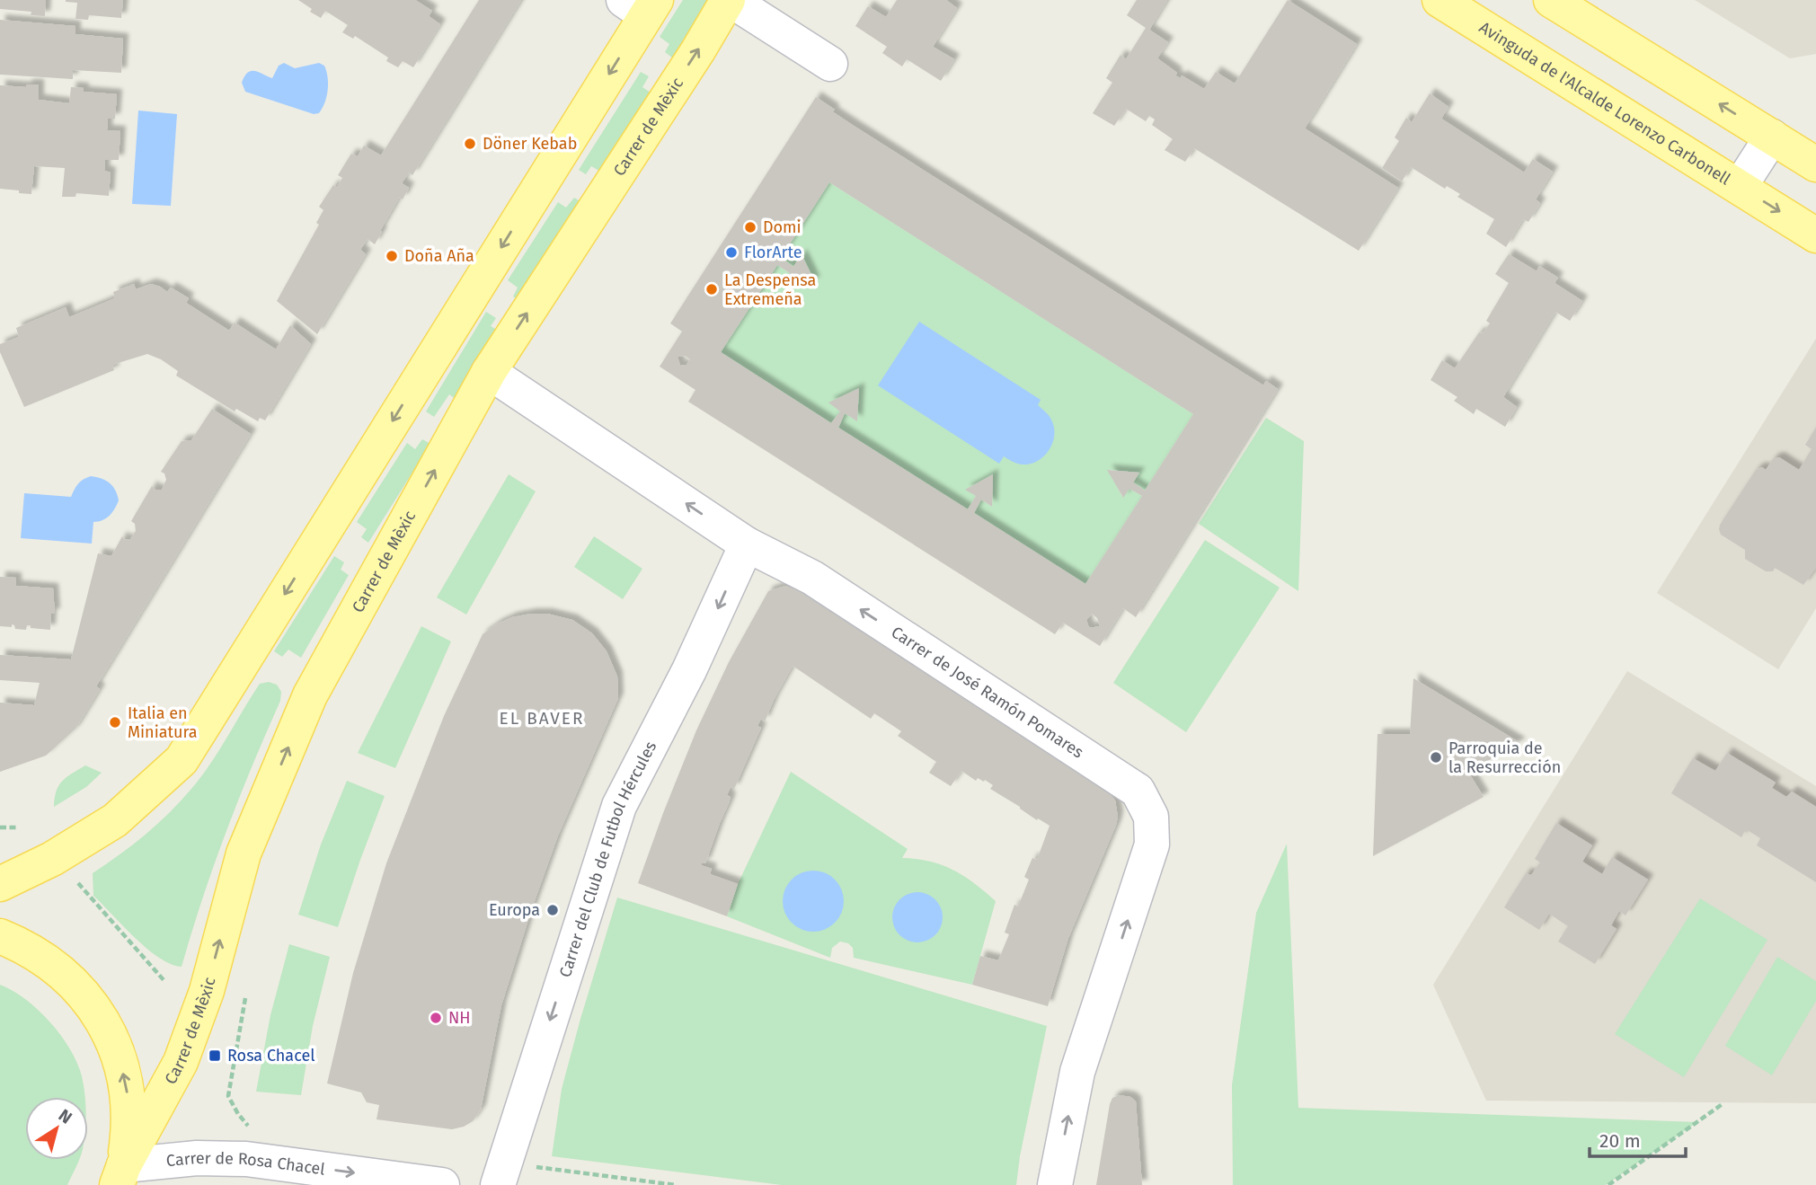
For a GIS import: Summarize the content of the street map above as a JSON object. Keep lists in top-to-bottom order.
{
  "streets": {
    "main road": ["Avinguda de l'Alcalde Lorenzo Carbonell", "Carrer de Mèxic"],
    "street": ["Carrer de José Ramón Pomares", "Carrer del Club de Futbol Hércules", "Carrer de Rosa Chacel"]
  },
  "crossings": [
    ["Carrer de Mèxic", "Carrer de José Ramón Pomares"],
    ["Carrer de Mèxic", "Carrer de Rosa Chacel"],
    ["Carrer de José Ramón Pomares", "Carrer del Club de Futbol Hércules"]
  ],
  "one_way": ["Carrer de José Ramón Pomares", "Carrer del Club de Futbol Hércules", "Carrer de Rosa Chacel"],
  "districts": ["EL BAVER"],
  "places": {
    "other": [
      "Döner Kebab",
      "Domi",
      "FlorArte",
      "Doña Aña",
      "La Despensa Extremeña",
      "Italia en Miniatura",
      "Parroquia de la Resurrección",
      "Europa",
      "NH"
    ],
    "transit": ["Rosa Chacel"]
  },
  "scale_bar": "20 m",
  "north": "top right"
}
